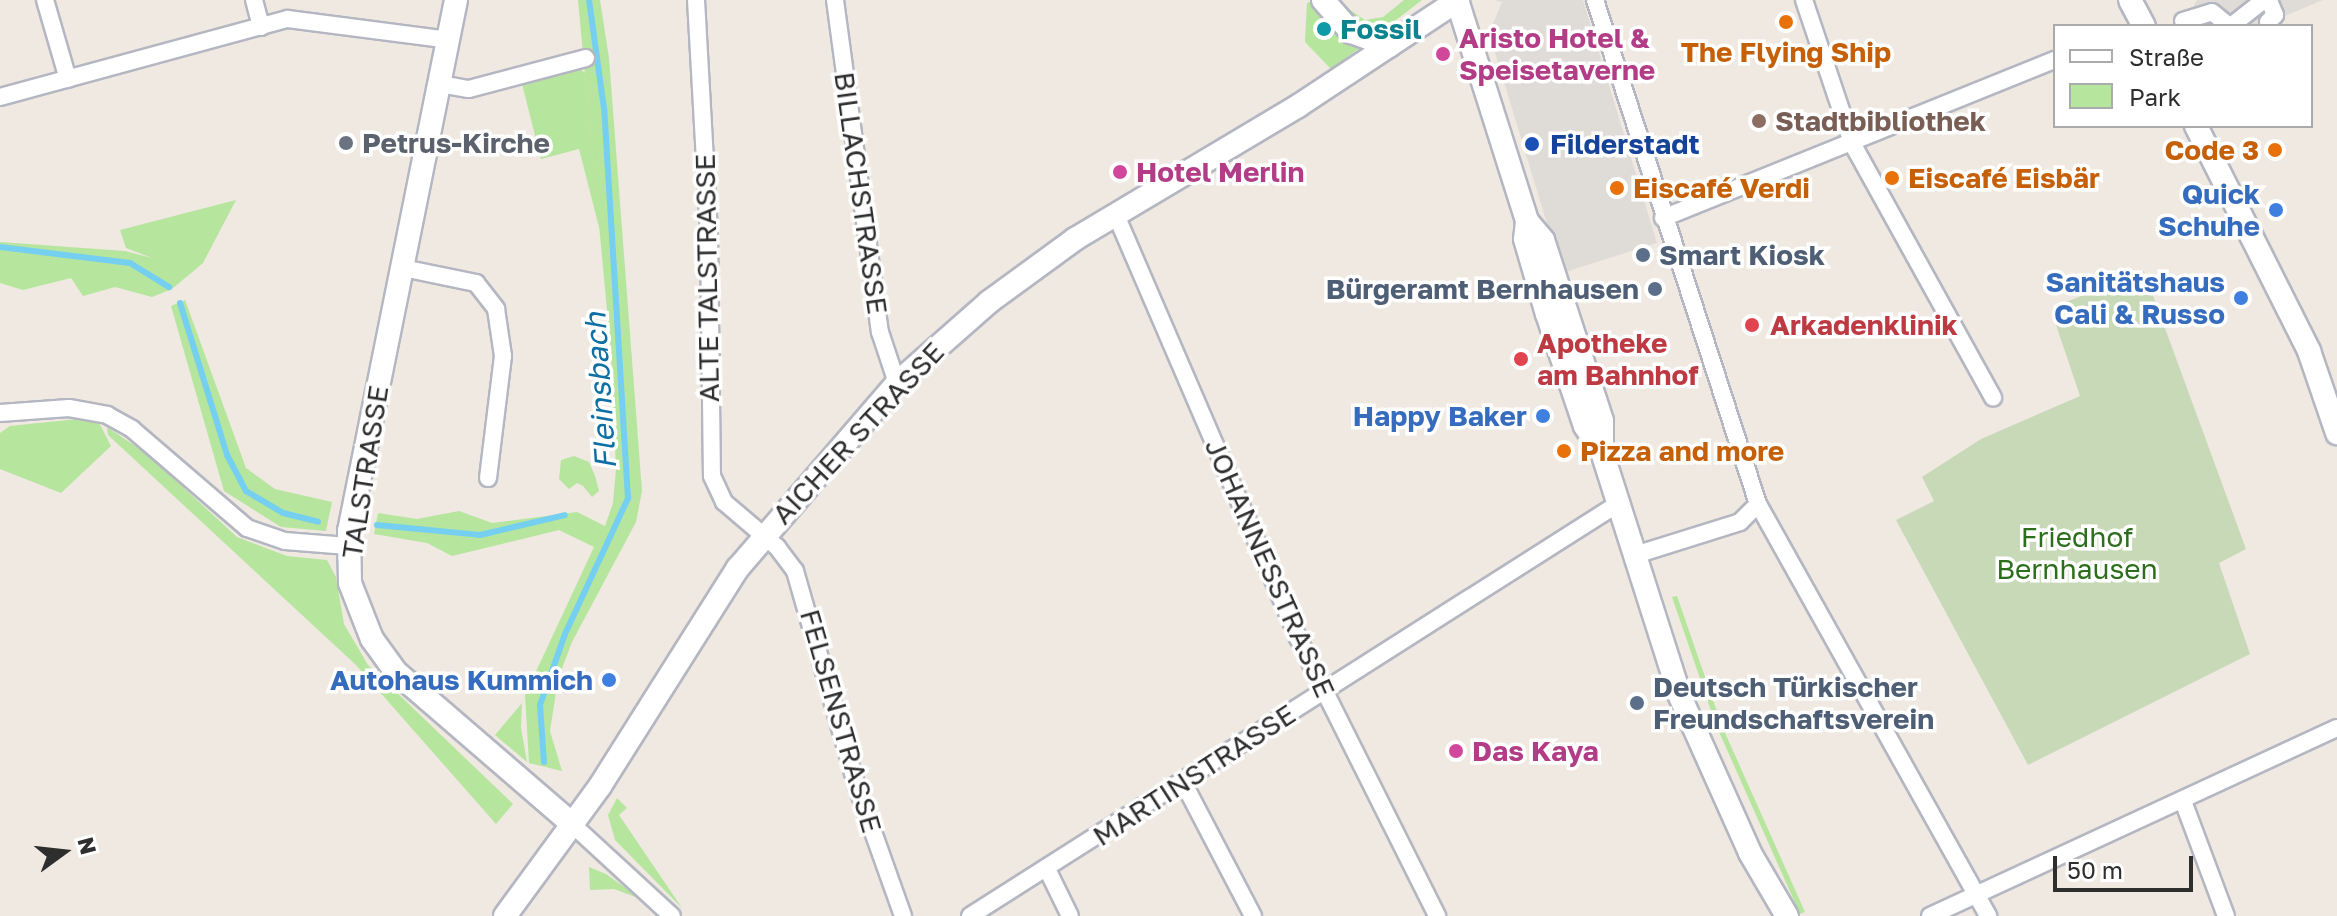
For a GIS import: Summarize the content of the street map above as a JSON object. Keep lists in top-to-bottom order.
{
  "streets": {
    "main road": ["AICHER STRASSE", "TALSTRASSE"],
    "street": [
      "BILLACHSTRASSE",
      "ALTE TALSTRASSE",
      "JOHANNESSTRASSE",
      "FELSENSTRASSE",
      "MARTINSTRASSE"
    ]
  },
  "crossings": [
    ["BILLACHSTRASSE", "AICHER STRASSE"],
    ["ALTE TALSTRASSE", "AICHER STRASSE"],
    ["ALTE TALSTRASSE", "FELSENSTRASSE"],
    ["AICHER STRASSE", "TALSTRASSE"],
    ["AICHER STRASSE", "JOHANNESSTRASSE"],
    ["AICHER STRASSE", "FELSENSTRASSE"],
    ["JOHANNESSTRASSE", "MARTINSTRASSE"]
  ],
  "water": ["Fleinsbach"],
  "parks": ["Friedhof Bernhausen"],
  "places": [
    "The Flying Ship",
    "Fossil",
    "Aristo Hotel & Speisetaverne",
    "Stadtbibliothek",
    "Petrus-Kirche",
    "Filderstadt",
    "Code 3",
    "Hotel Merlin",
    "Eiscafé Eisbär",
    "Eiscafé Verdi",
    "Quick Schuhe",
    "Smart Kiosk",
    "Bürgeramt Bernhausen",
    "Sanitätshaus Cali & Russo",
    "Arkadenklinik",
    "Apotheke am Bahnhof",
    "Happy Baker",
    "Pizza and more",
    "Autohaus Kummich",
    "Deutsch Türkischer Freundschaftsverein",
    "Das Kaya"
  ],
  "legend": ["Straße", "Park"],
  "scale_bar": "50 m",
  "north": "right"
}
